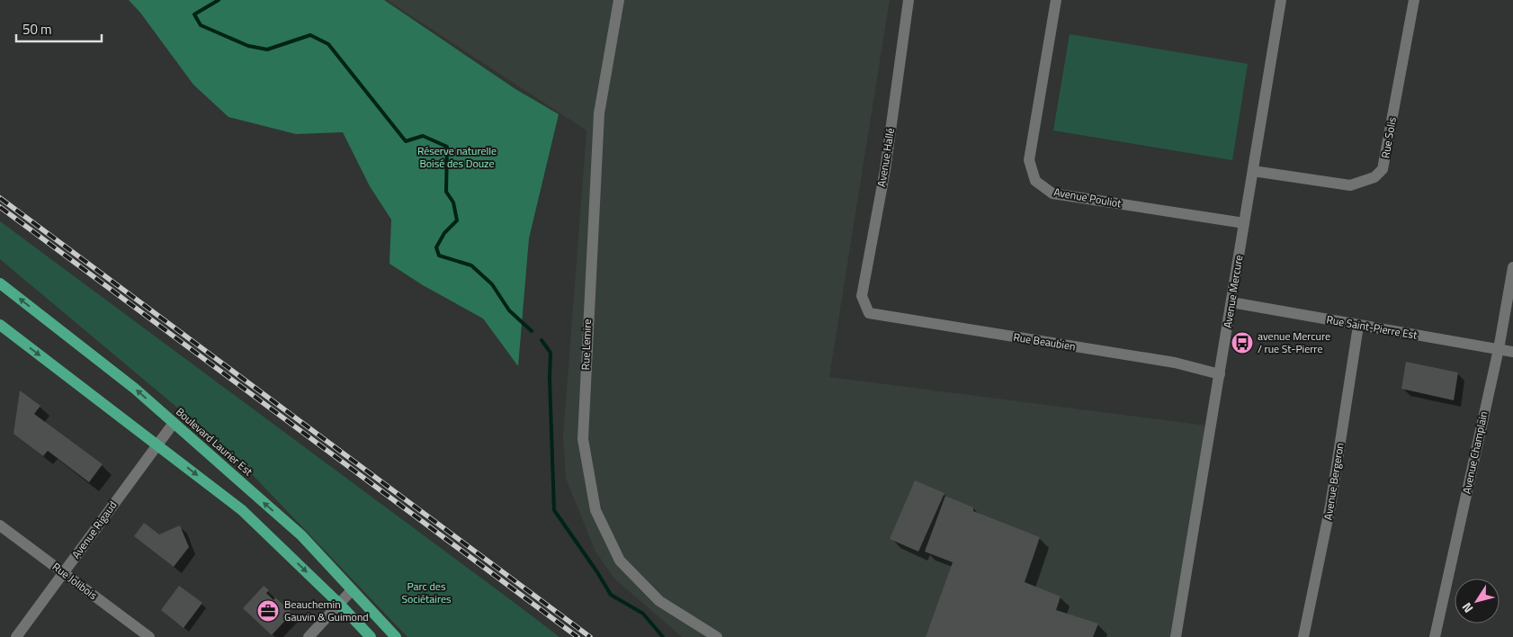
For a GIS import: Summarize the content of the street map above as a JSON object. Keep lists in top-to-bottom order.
{
  "streets": {
    "main road": ["Boulevard Laurier Est"],
    "street": [
      "Rue Solis",
      "Avenue Hallé",
      "Avenue Pouliot",
      "Avenue Mercure",
      "Rue Saint-Pierre Est",
      "Rue Beaubien",
      "Rue Lemire",
      "Avenue Champlain",
      "Avenue Bergeron",
      "Avenue Rigaud",
      "Rue Jolibois"
    ]
  },
  "crossings": [
    ["Rue Solis", "Avenue Mercure"],
    ["Avenue Hallé", "Rue Beaubien"],
    ["Avenue Pouliot", "Avenue Mercure"],
    ["Avenue Mercure", "Rue Saint-Pierre Est"],
    ["Avenue Mercure", "Rue Beaubien"],
    ["Rue Saint-Pierre Est", "Avenue Champlain"],
    ["Rue Saint-Pierre Est", "Avenue Bergeron"],
    ["Boulevard Laurier Est", "Avenue Rigaud"],
    ["Avenue Rigaud", "Rue Jolibois"]
  ],
  "parks": ["Réserve naturelle Boisé des Douze", "Parc des Sociétaires"],
  "places": {
    "bus stop": ["avenue Mercure / rue St-Pierre"],
    "office": ["Beauchemin Gauvin & Guimond"]
  },
  "scale_bar": "50 m",
  "north": "bottom left"
}
